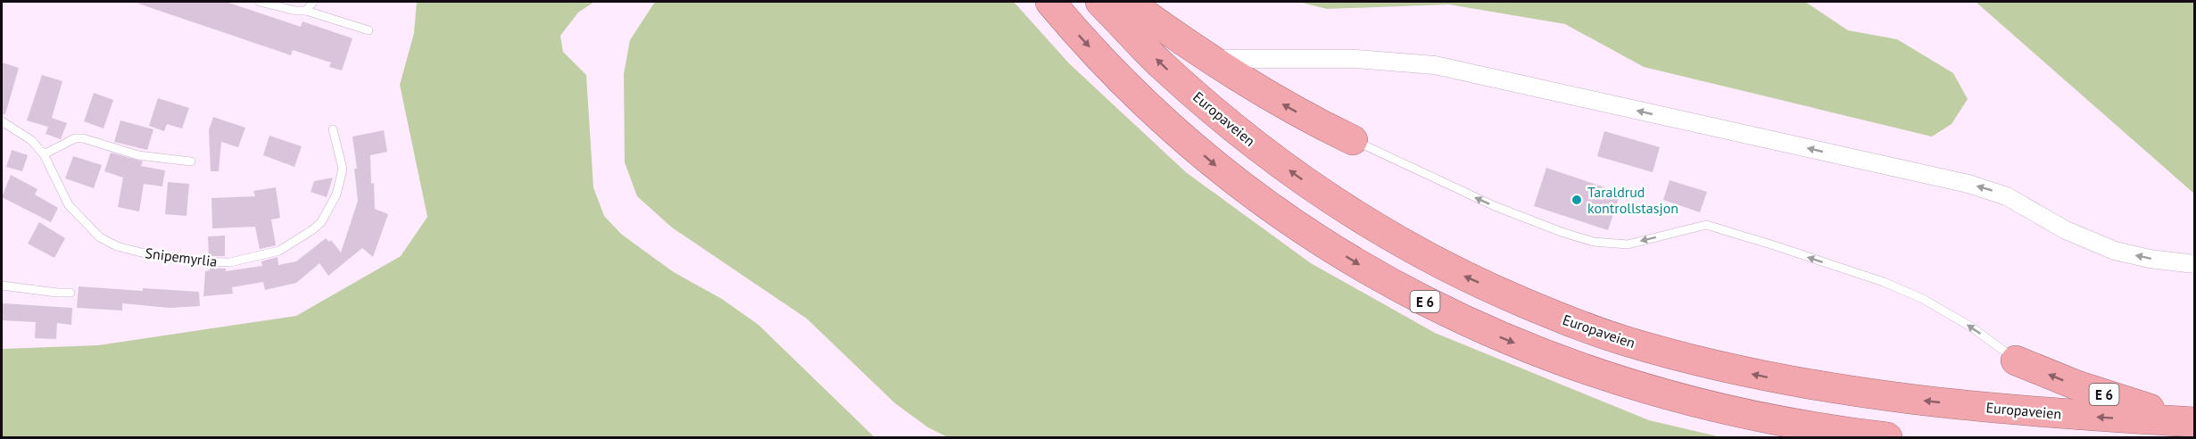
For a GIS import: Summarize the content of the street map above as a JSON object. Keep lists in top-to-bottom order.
{
  "streets": {
    "highway": ["Europaveien", "E 6"],
    "lane": ["Snipemyrlia"]
  },
  "crossings": [
    ["Europaveien", "E 6"]
  ],
  "places": ["Taraldrud kontrollstasjon"]
}
